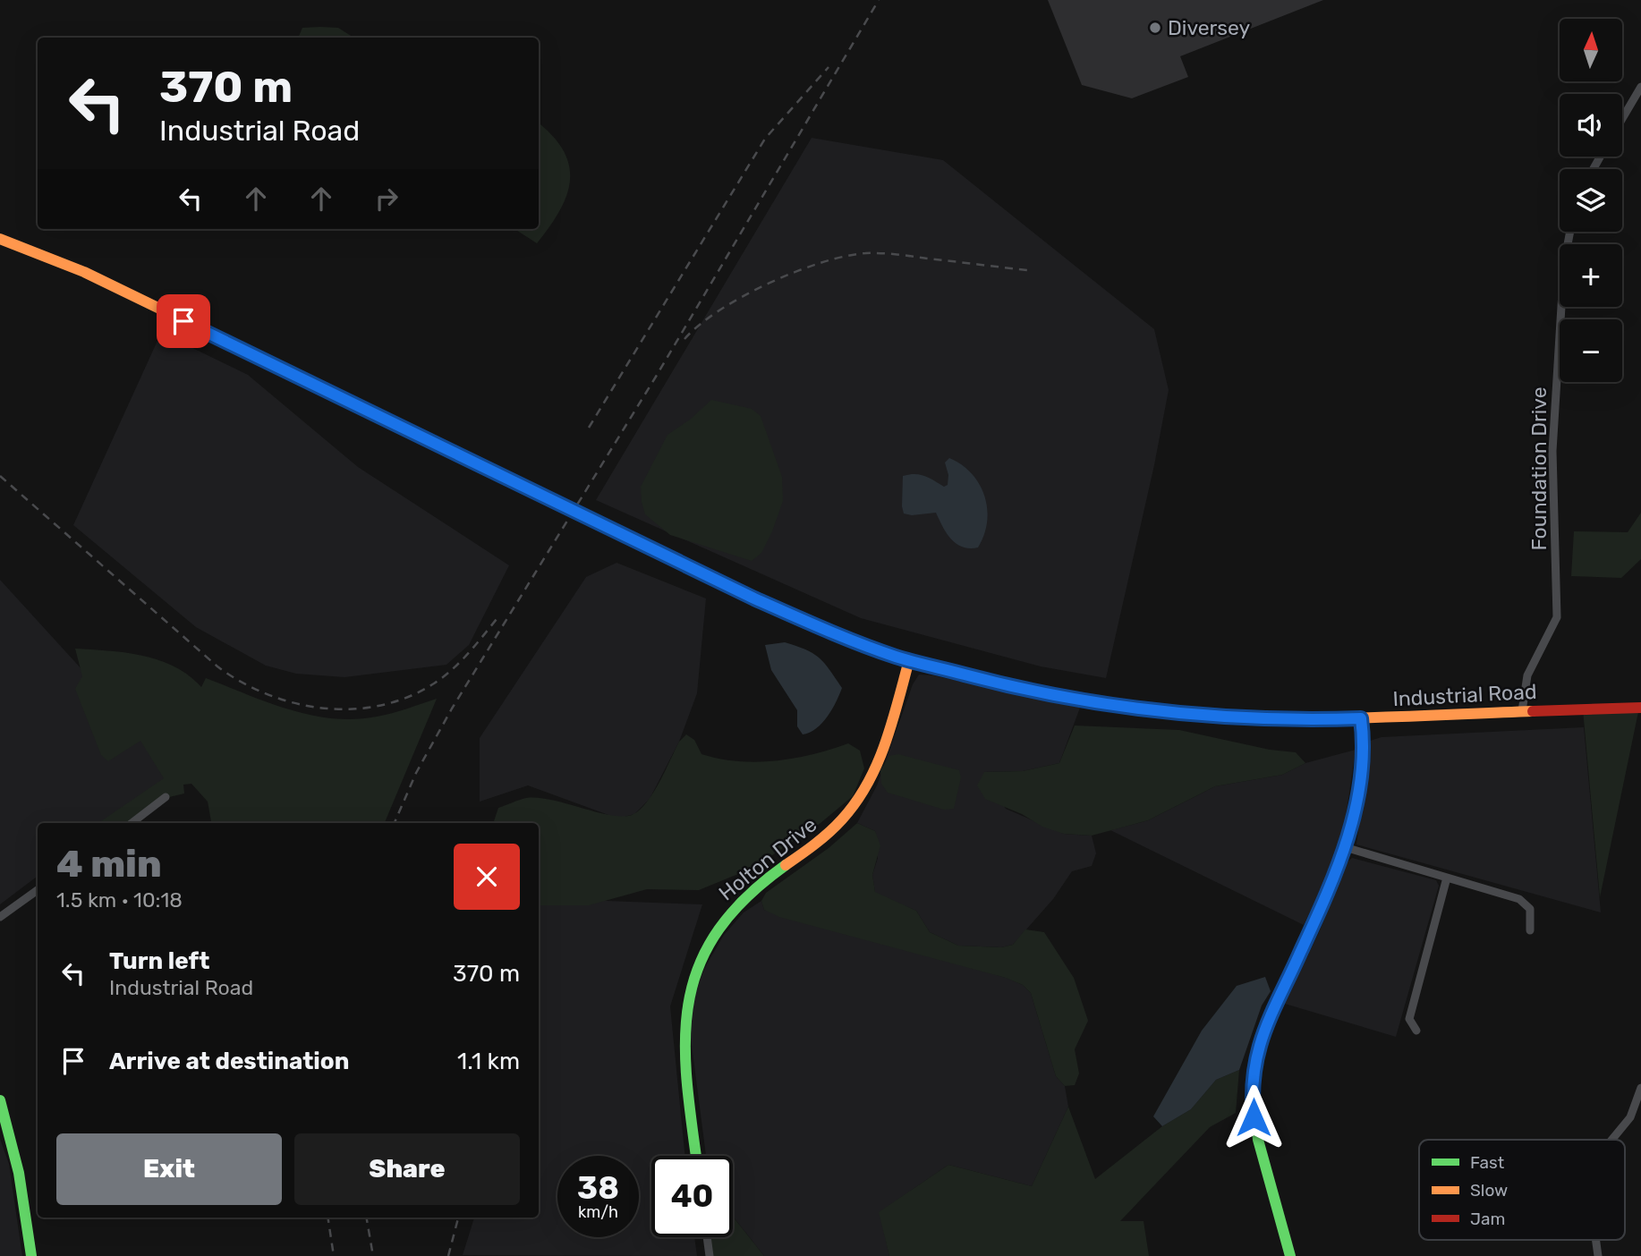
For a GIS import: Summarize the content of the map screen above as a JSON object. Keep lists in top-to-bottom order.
{
  "streets": {
    "main road": ["Industrial Road", "Holton Drive"],
    "street": ["Foundation Drive"]
  },
  "crossings": [
    ["Foundation Drive", "Industrial Road"],
    ["Industrial Road", "Holton Drive"]
  ],
  "places": ["Diversey"],
  "legend": ["Fast", "Slow", "Jam"],
  "north": "top",
  "page": {
    "map_buttons": ["+", "−"],
    "turn": ["370 m", "Industrial Road"],
    "heading": ["4 min", "1.5 km · 10:18"],
    "list": [
      {
        "name": "Turn left",
        "note": "Industrial Road",
        "value": "370 m"
      },
      {
        "name": "Arrive at destination",
        "value": "1.1 km"
      }
    ],
    "buttons": ["Exit", "Share"],
    "speed": "38 km/h",
    "limit": "40"
  }
}
